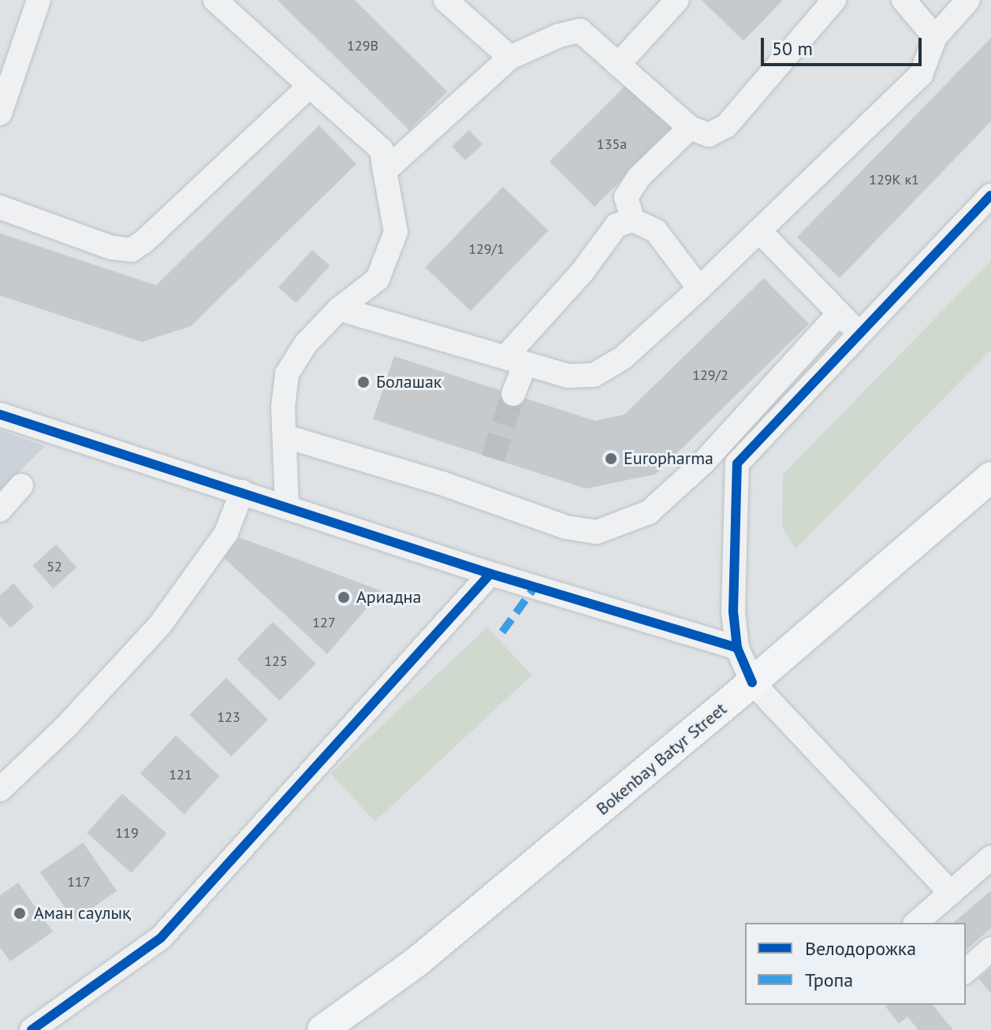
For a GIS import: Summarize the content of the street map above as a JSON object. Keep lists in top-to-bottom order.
{
  "streets": {
    "main road": ["Bokenbay Batyr Street"]
  },
  "places": [
    "Болашак",
    "Europharma",
    "Ариадна",
    "Аман саулық"
  ],
  "house_numbers": [
    "129В",
    "135а",
    "129К к1",
    "129/1",
    "129/2",
    "52",
    "127",
    "125",
    "123",
    "121",
    "119",
    "117"
  ],
  "legend": ["Велодорожка", "Тропа"],
  "scale_bar": "50 m"
}
